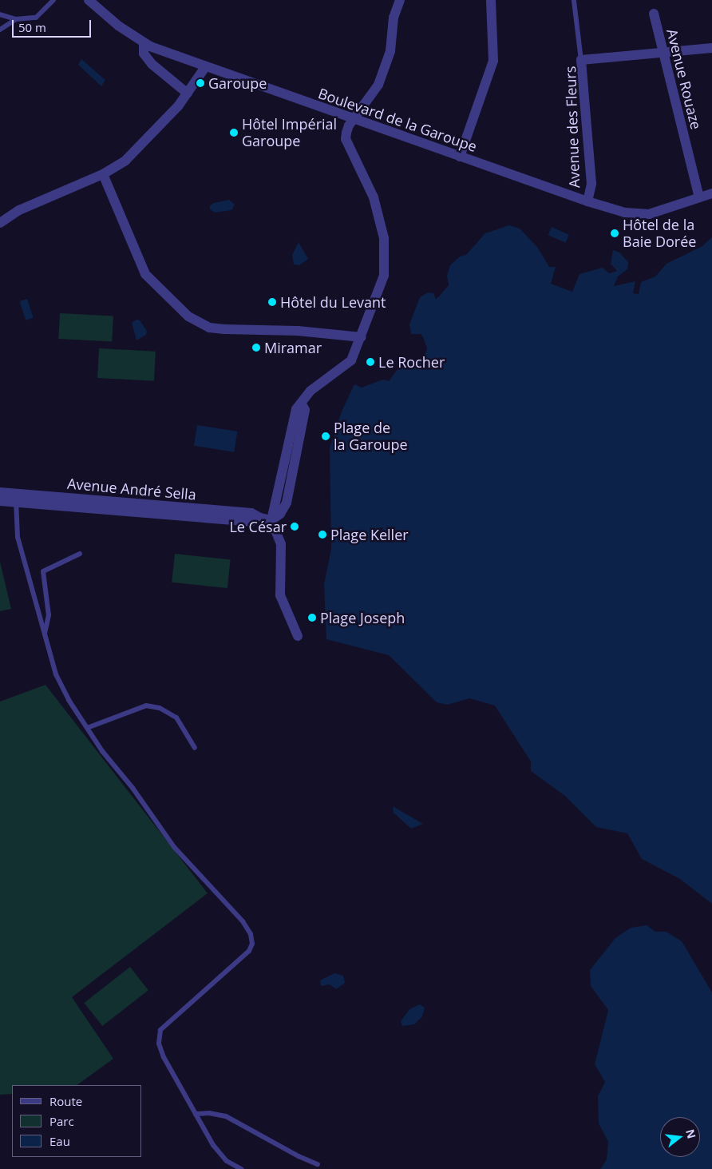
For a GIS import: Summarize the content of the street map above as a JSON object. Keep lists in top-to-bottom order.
{
  "streets": {
    "street": [
      "Avenue Rouaze",
      "Boulevard de la Garoupe",
      "Avenue des Fleurs",
      "Avenue André Sella"
    ]
  },
  "crossings": [
    ["Avenue Rouaze", "Boulevard de la Garoupe"],
    ["Avenue Rouaze", "Avenue des Fleurs"],
    ["Boulevard de la Garoupe", "Avenue des Fleurs"]
  ],
  "places": [
    "Garoupe",
    "Hôtel Impérial Garoupe",
    "Hôtel de la Baie Dorée",
    "Hôtel du Levant",
    "Miramar",
    "Le Rocher",
    "Plage de la Garoupe",
    "Le César",
    "Plage Keller",
    "Plage Joseph"
  ],
  "legend": ["Route", "Parc", "Eau"],
  "scale_bar": "50 m",
  "north": "right"
}
